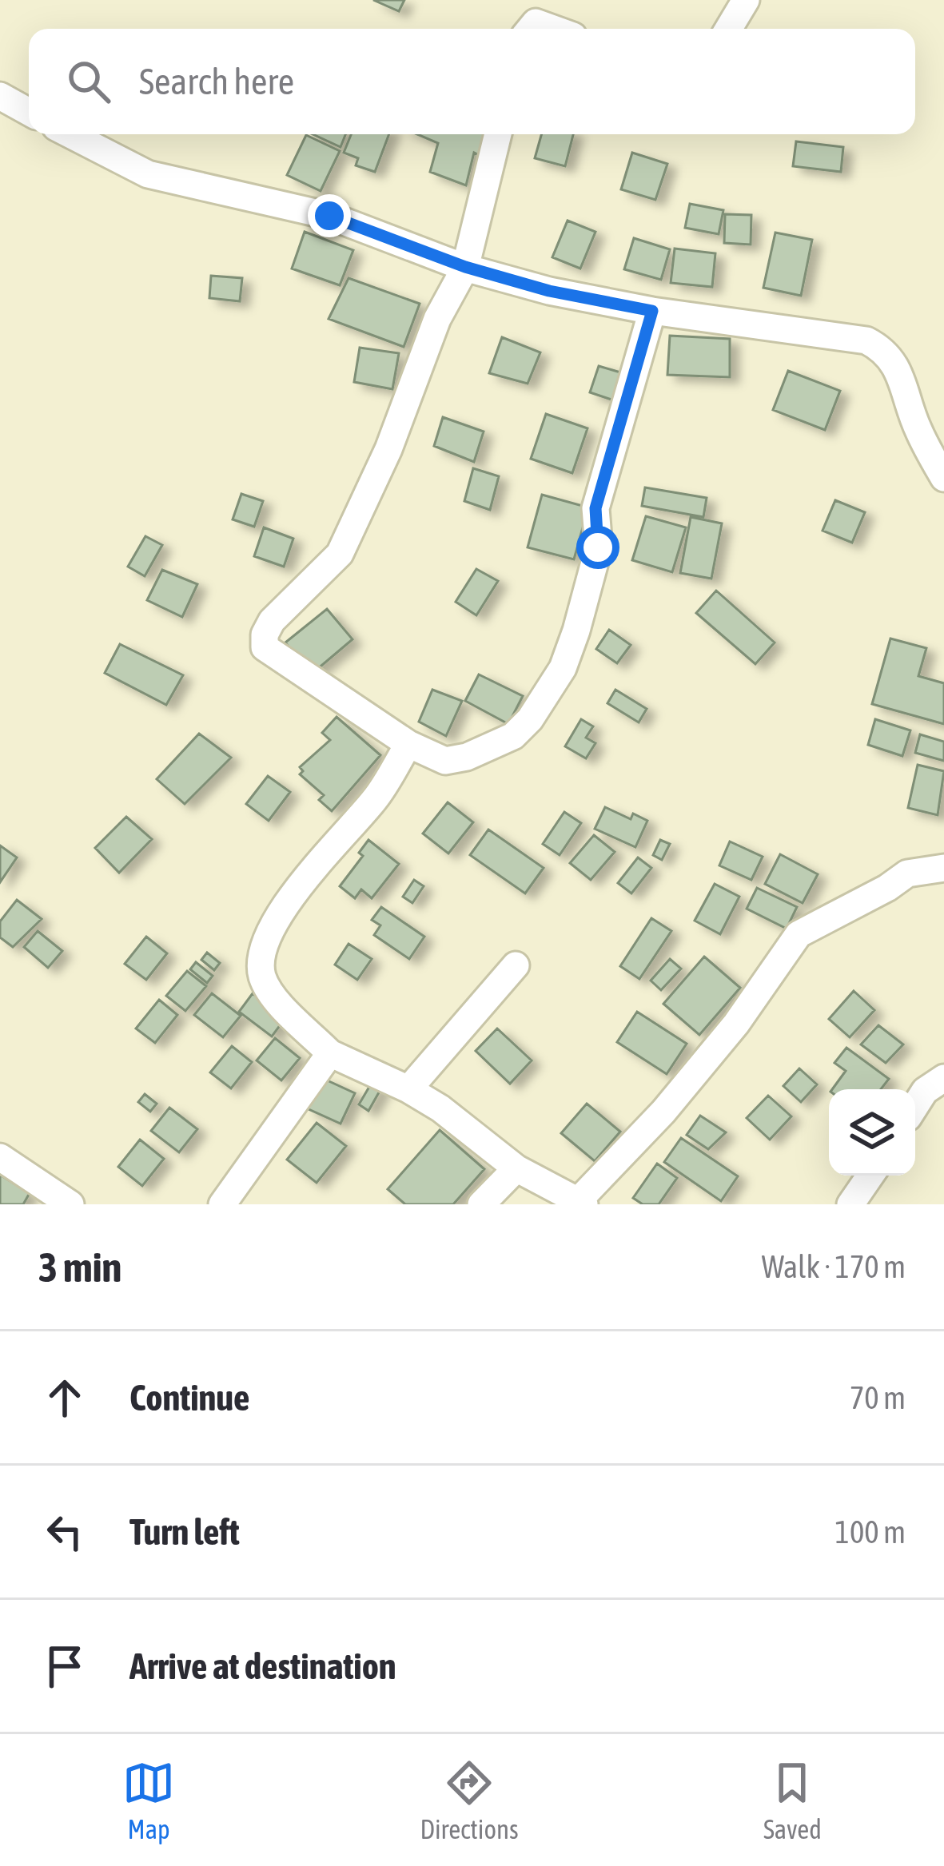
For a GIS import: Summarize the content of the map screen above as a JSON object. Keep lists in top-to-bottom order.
{
  "page": {
    "search": "Search here",
    "heading": ["3 min", "Walk · 170 m"],
    "list": [
      ["Continue", "70 m"],
      ["Turn left", "100 m"],
      "Arrive at destination"
    ],
    "nav": ["Map", "Directions", "Saved"]
  }
}
